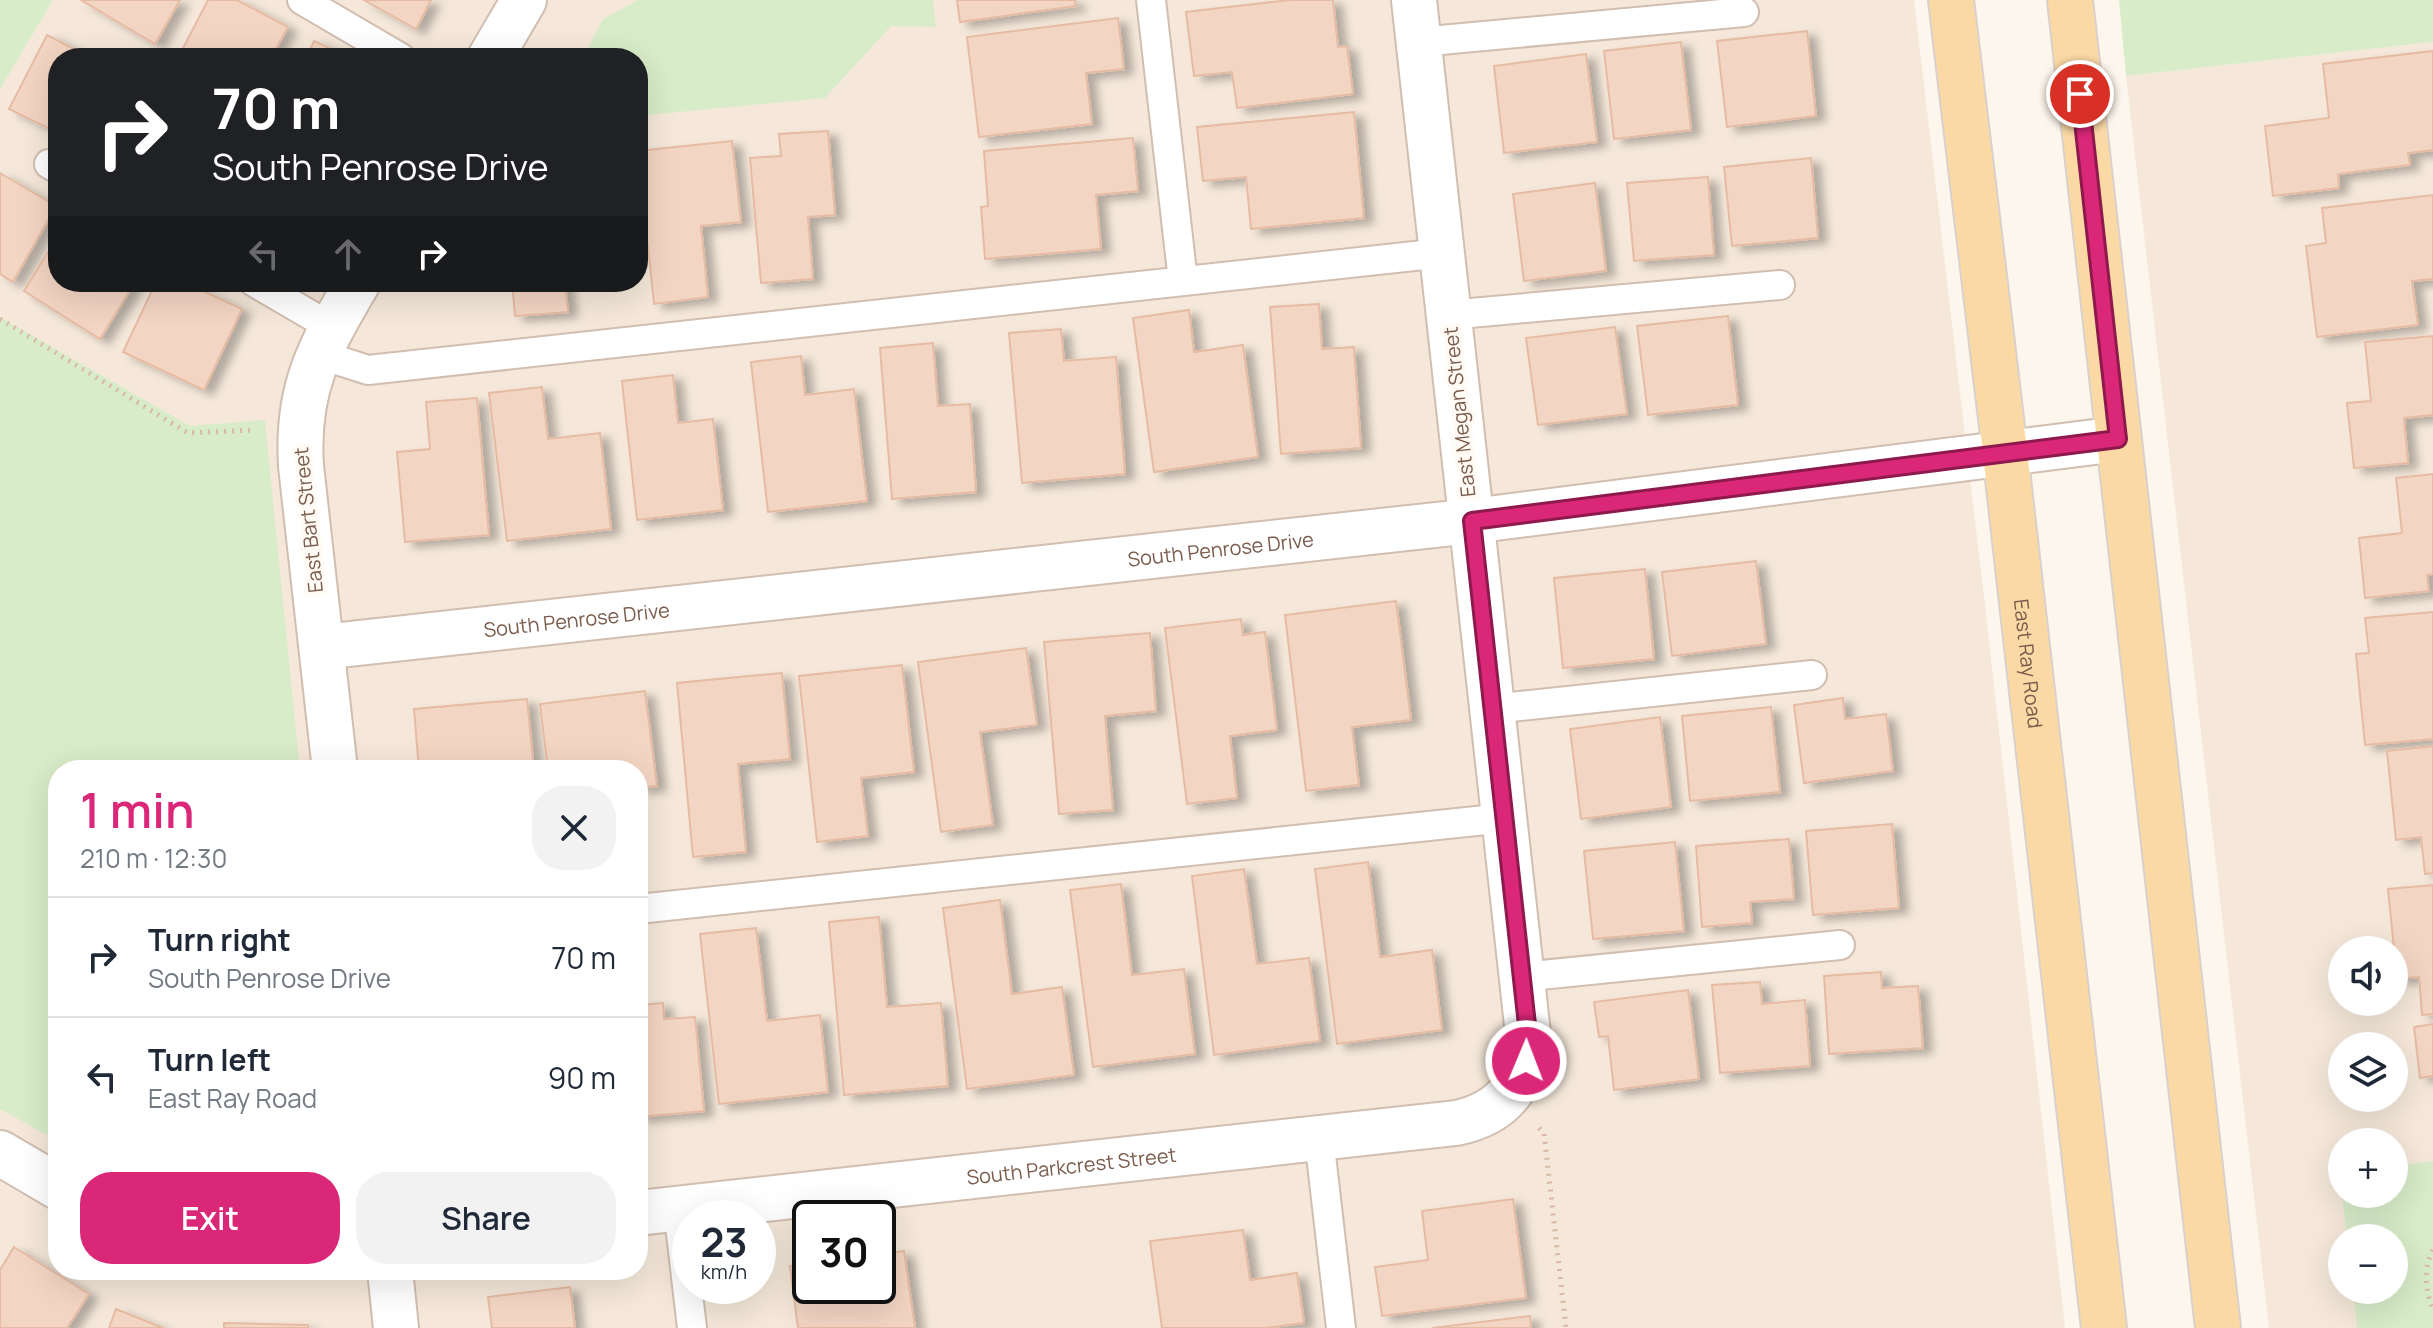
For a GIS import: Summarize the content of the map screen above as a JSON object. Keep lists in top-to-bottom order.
{
  "streets": {
    "main road": ["East Ray Road"],
    "street": [
      "East Megan Street",
      "East Bart Street",
      "South Penrose Drive",
      "South Parkcrest Street"
    ]
  },
  "crossings": [
    ["East Megan Street", "South Penrose Drive"],
    ["East Megan Street", "South Parkcrest Street"],
    ["East Bart Street", "South Penrose Drive"],
    ["South Penrose Drive", "East Ray Road"]
  ],
  "page": {
    "turn": ["70 m", "South Penrose Drive"],
    "heading": ["1 min", "210 m · 12:30"],
    "list": [
      {
        "name": "Turn right",
        "note": "South Penrose Drive",
        "value": "70 m"
      },
      {
        "name": "Turn left",
        "note": "East Ray Road",
        "value": "90 m"
      }
    ],
    "map_buttons": ["+", "−"],
    "buttons": ["Exit", "Share"],
    "speed": "23 km/h",
    "limit": "30"
  }
}
